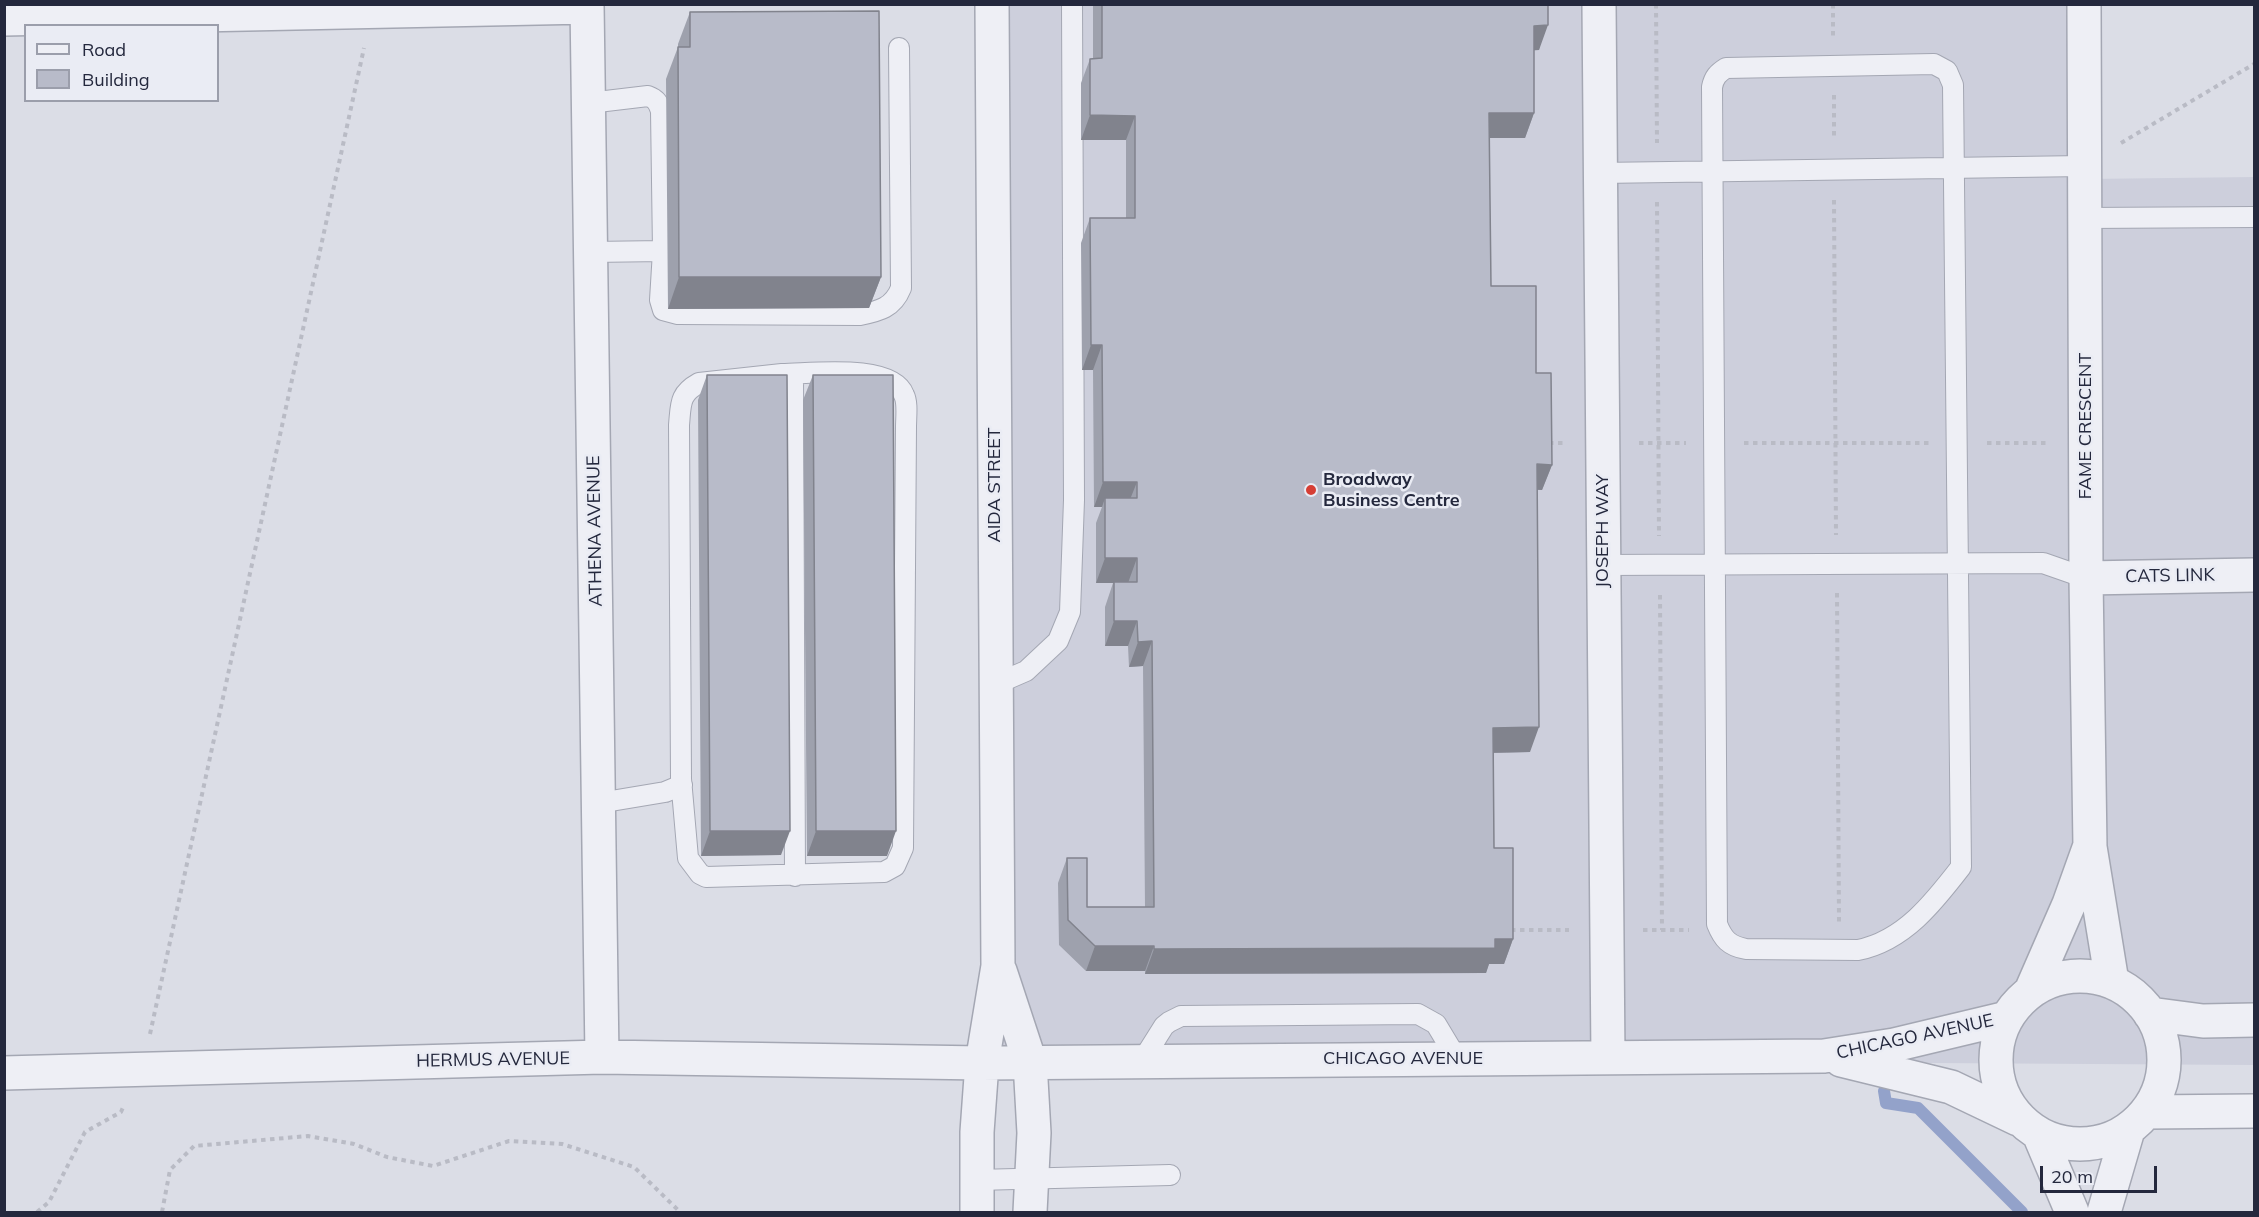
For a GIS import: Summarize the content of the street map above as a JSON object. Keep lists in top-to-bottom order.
{
  "streets": {
    "street": [
      "FAME CRESCENT",
      "AIDA STREET",
      "ATHENA AVENUE",
      "JOSEPH WAY",
      "CATS LINK",
      "CHICAGO AVENUE",
      "HERMUS AVENUE"
    ]
  },
  "crossings": [
    ["FAME CRESCENT", "CATS LINK"],
    ["FAME CRESCENT", "CHICAGO AVENUE"],
    ["AIDA STREET", "CHICAGO AVENUE"],
    ["AIDA STREET", "HERMUS AVENUE"],
    ["ATHENA AVENUE", "HERMUS AVENUE"],
    ["JOSEPH WAY", "CHICAGO AVENUE"],
    ["CHICAGO AVENUE", "HERMUS AVENUE"]
  ],
  "places": ["Broadway Business Centre"],
  "legend": ["Road", "Building"],
  "scale_bar": "20 m"
}
